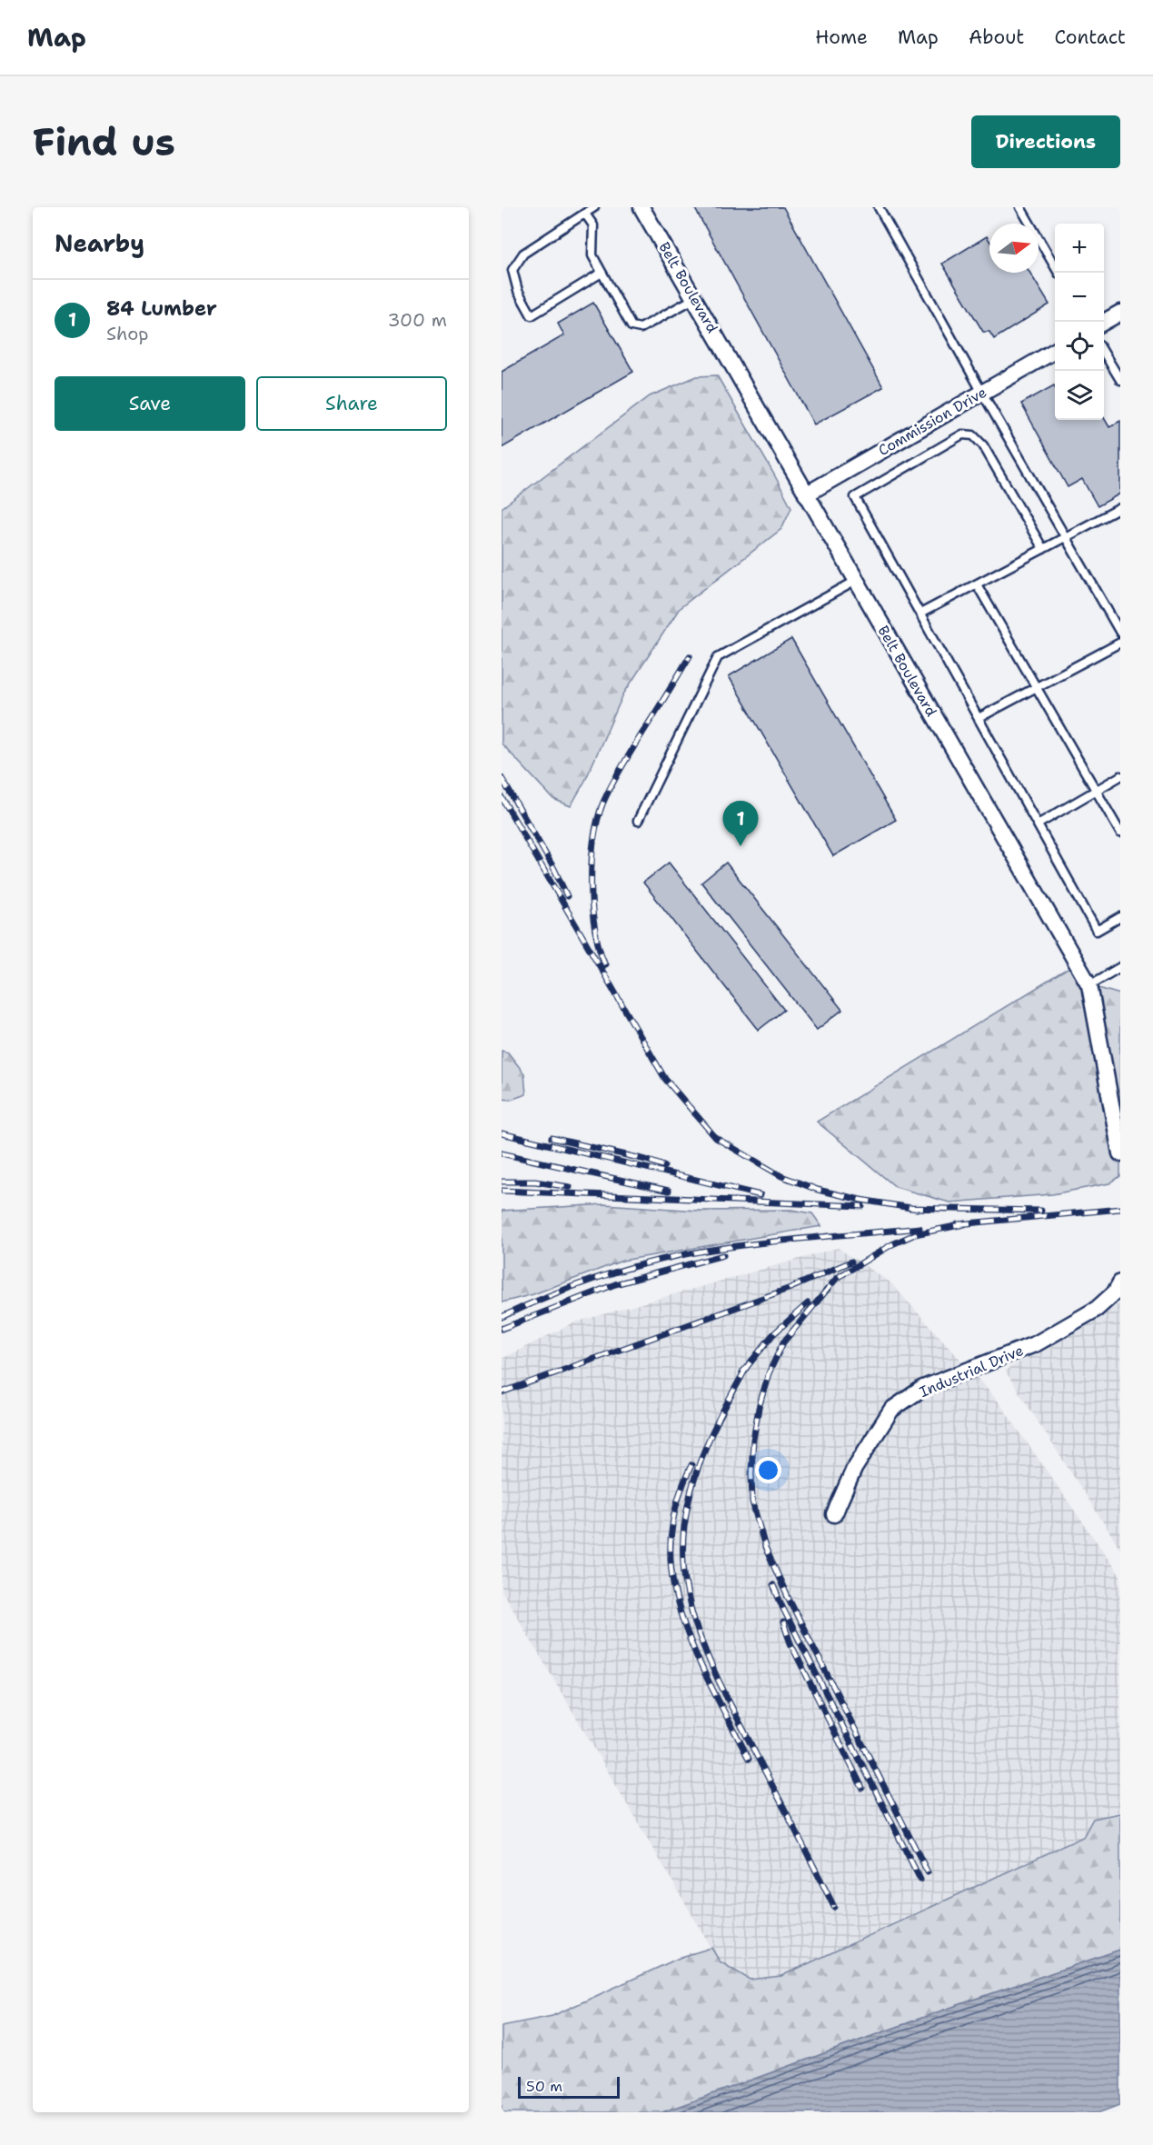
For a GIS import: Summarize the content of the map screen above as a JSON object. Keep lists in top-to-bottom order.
{
  "streets": {
    "street": ["Belt Boulevard", "Commission Drive", "Industrial Drive"]
  },
  "crossings": [
    ["Belt Boulevard", "Commission Drive"]
  ],
  "scale_bar": "50 m",
  "north": "right",
  "page": {
    "header": "Map",
    "nav": [
      "Home",
      "Map",
      "About",
      "Contact"
    ],
    "buttons": [
      "Directions",
      ["Save", "Share"]
    ],
    "title": "Find us",
    "heading": "Nearby",
    "map_buttons": ["+", "−"],
    "list": [
      {
        "mark": "1",
        "name": "84 Lumber",
        "note": "Shop",
        "value": "300 m"
      }
    ],
    "pins": "1",
    "scale": "50 m"
  }
}
